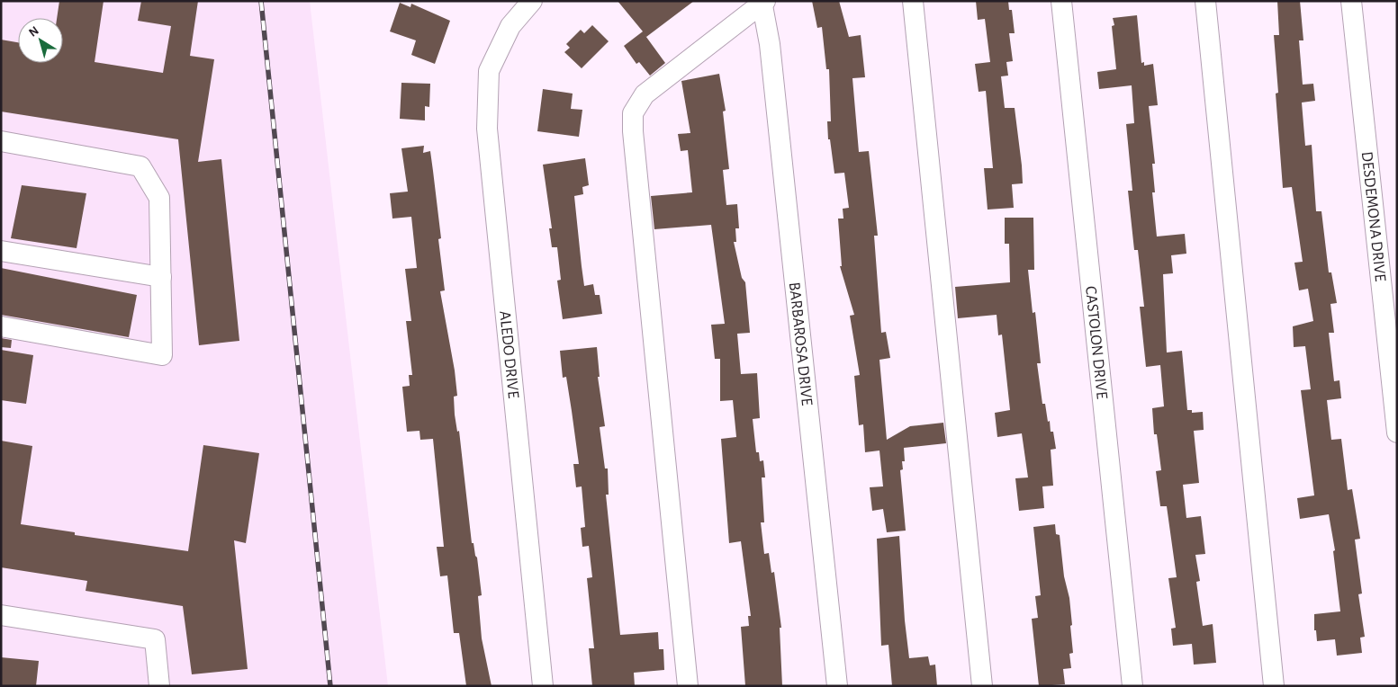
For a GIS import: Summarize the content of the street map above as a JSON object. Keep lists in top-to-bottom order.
{
  "streets": {
    "street": [
      "DESDEMONA DRIVE",
      "BARBAROSA DRIVE",
      "CASTOLON DRIVE",
      "ALEDO DRIVE"
    ]
  },
  "north": "top left"
}
